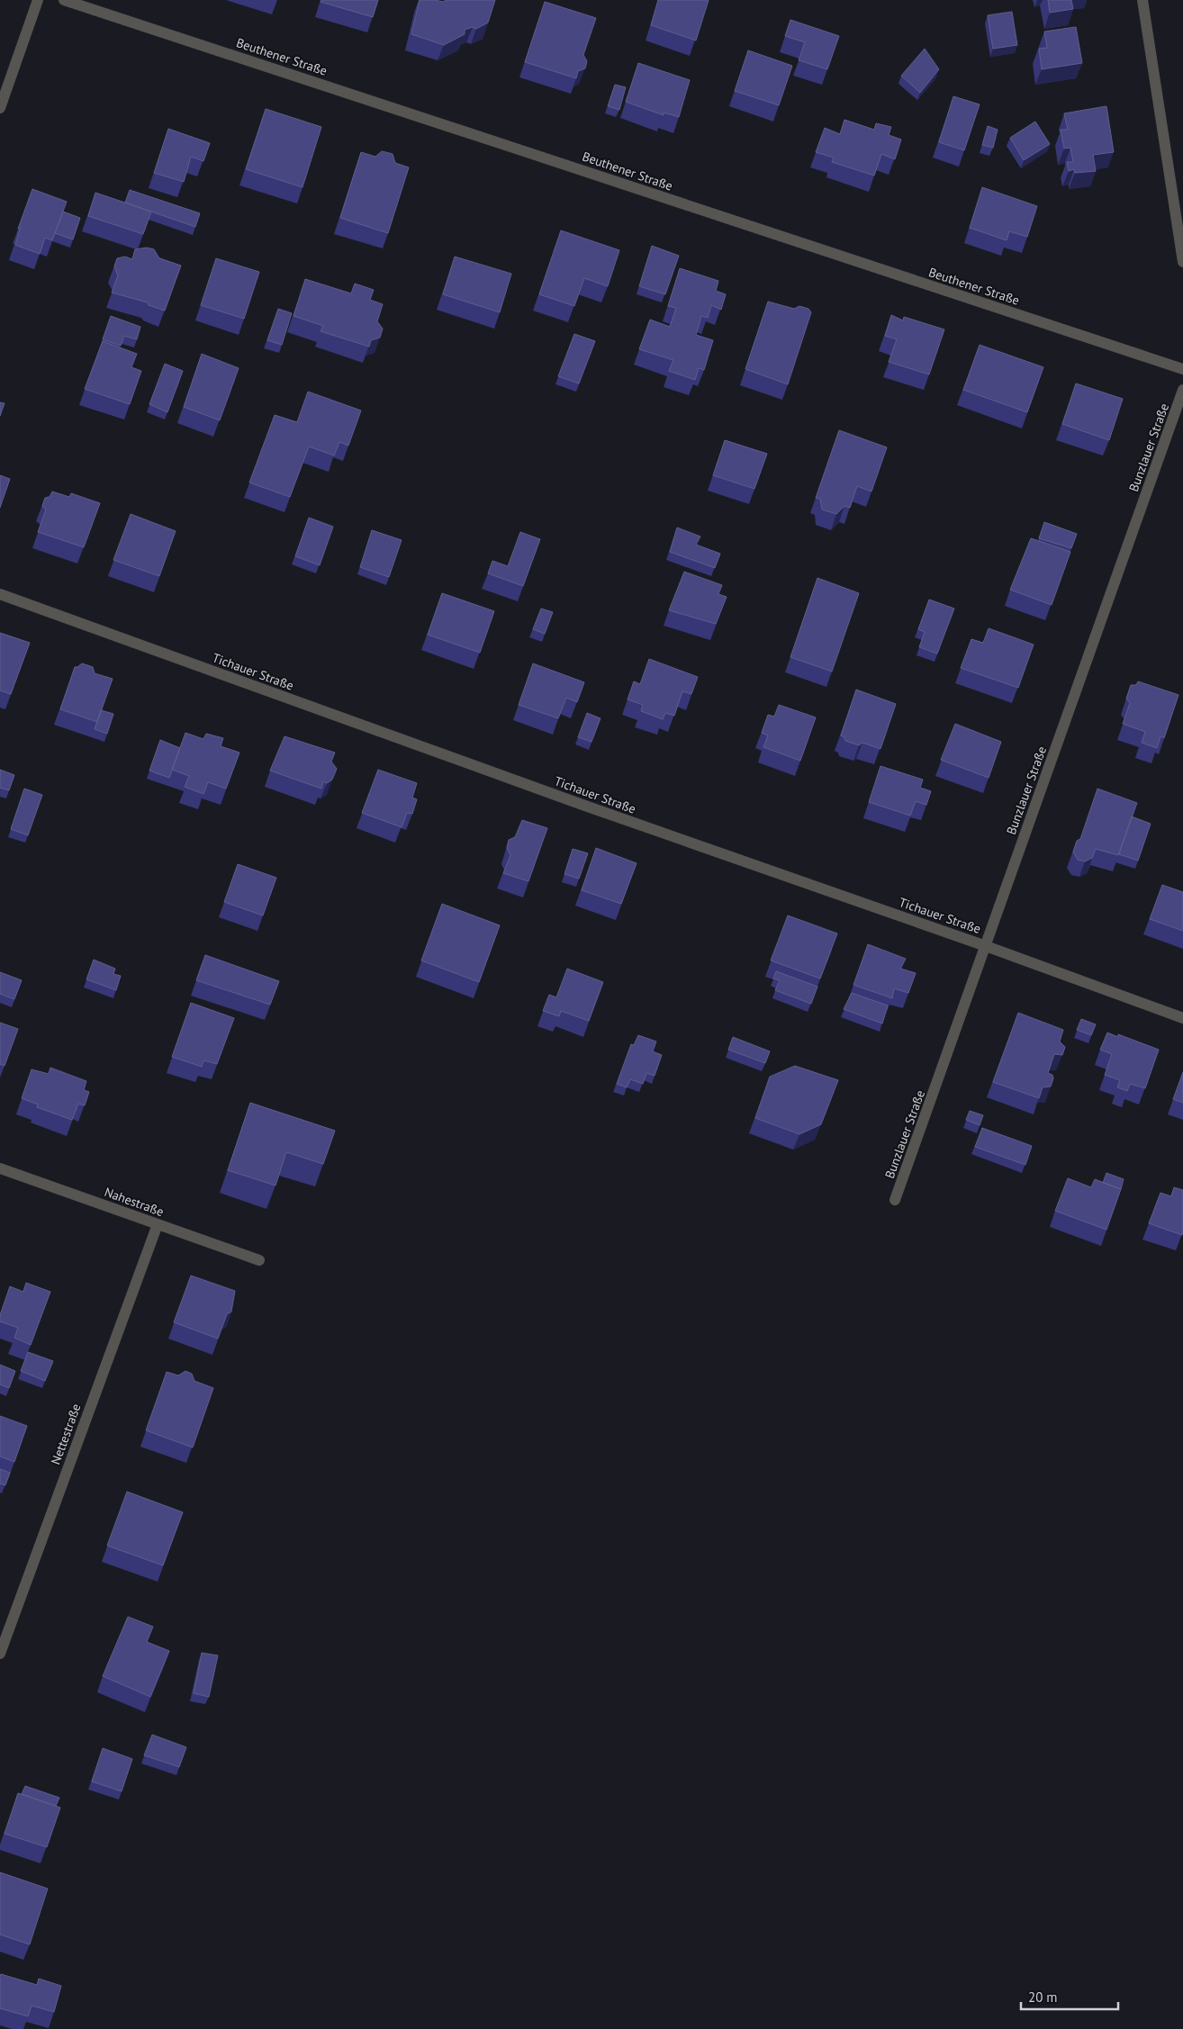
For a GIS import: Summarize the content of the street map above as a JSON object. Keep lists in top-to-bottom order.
{
  "streets": {
    "street": [
      "Beuthener Straße",
      "Bunzlauer Straße",
      "Tichauer Straße",
      "Nahestraße",
      "Nettestraße"
    ]
  },
  "crossings": [
    ["Bunzlauer Straße", "Tichauer Straße"],
    ["Nahestraße", "Nettestraße"]
  ],
  "scale_bar": "20 m"
}
